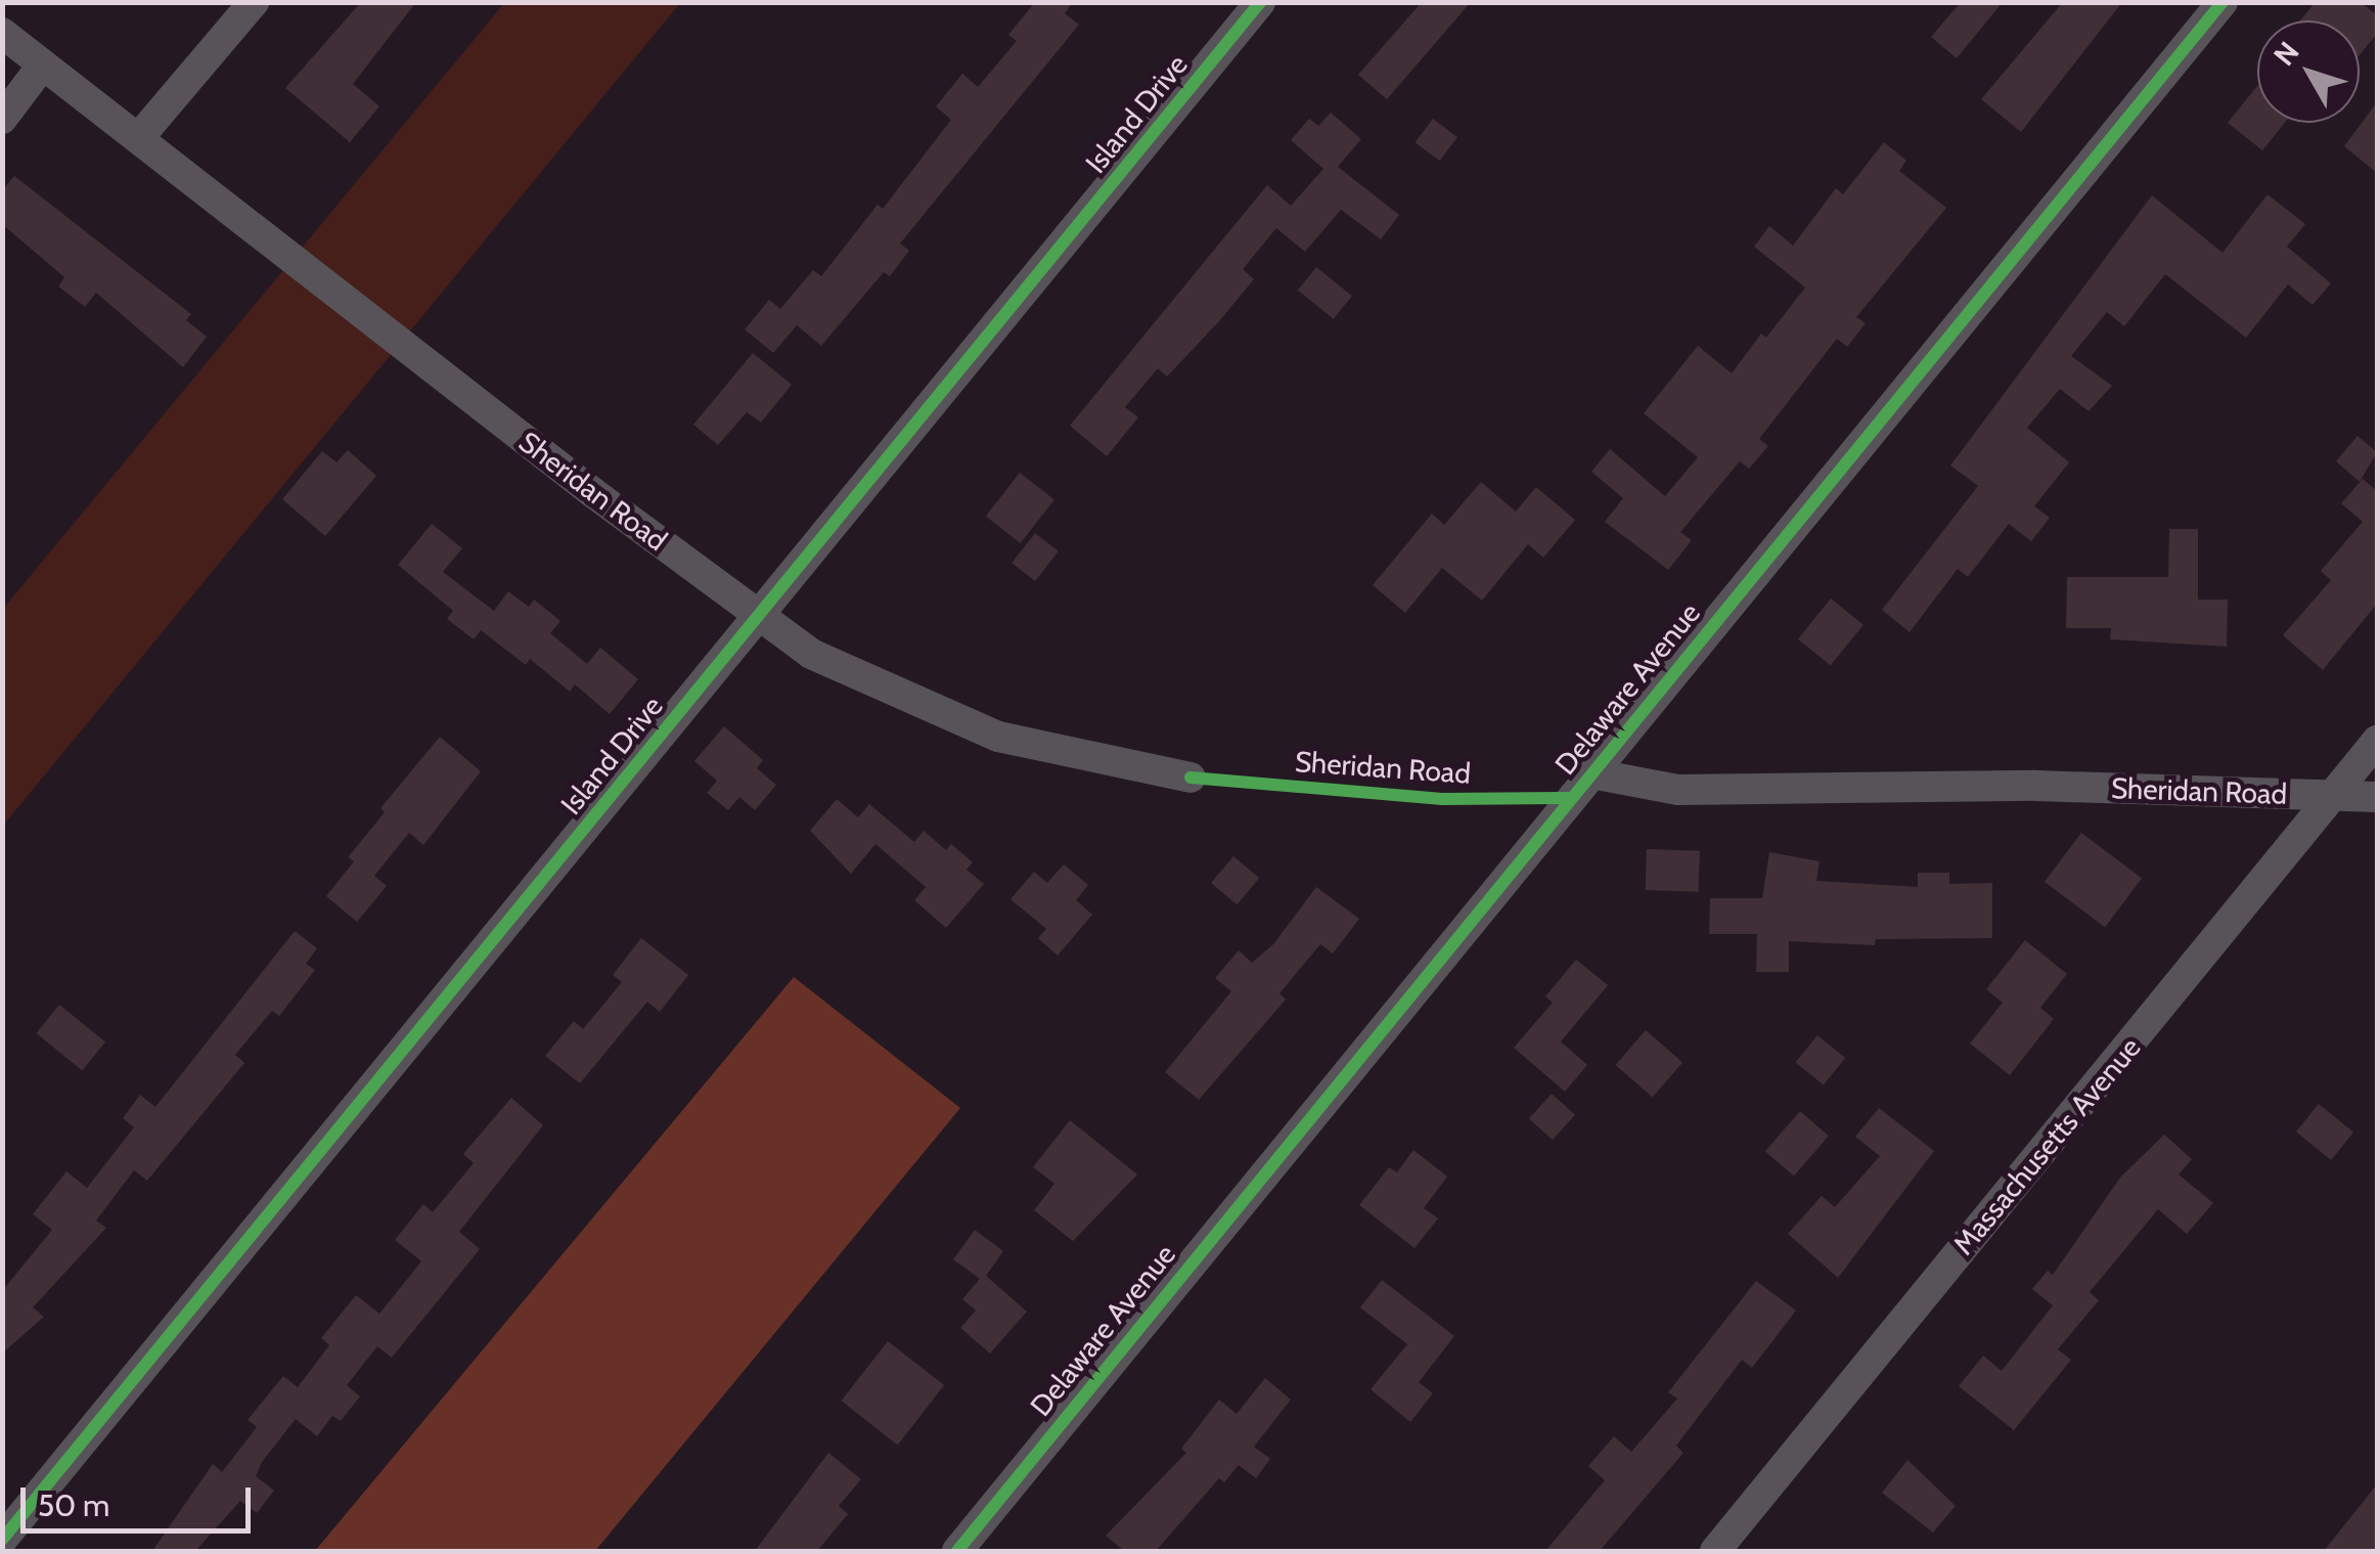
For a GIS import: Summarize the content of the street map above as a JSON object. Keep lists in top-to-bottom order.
{
  "streets": {
    "street": [
      "Island Drive",
      "Sheridan Road",
      "Delaware Avenue",
      "Massachusetts Avenue"
    ]
  },
  "crossings": [
    ["Island Drive", "Sheridan Road"],
    ["Sheridan Road", "Delaware Avenue"],
    ["Sheridan Road", "Massachusetts Avenue"]
  ],
  "scale_bar": "50 m",
  "north": "top left"
}
